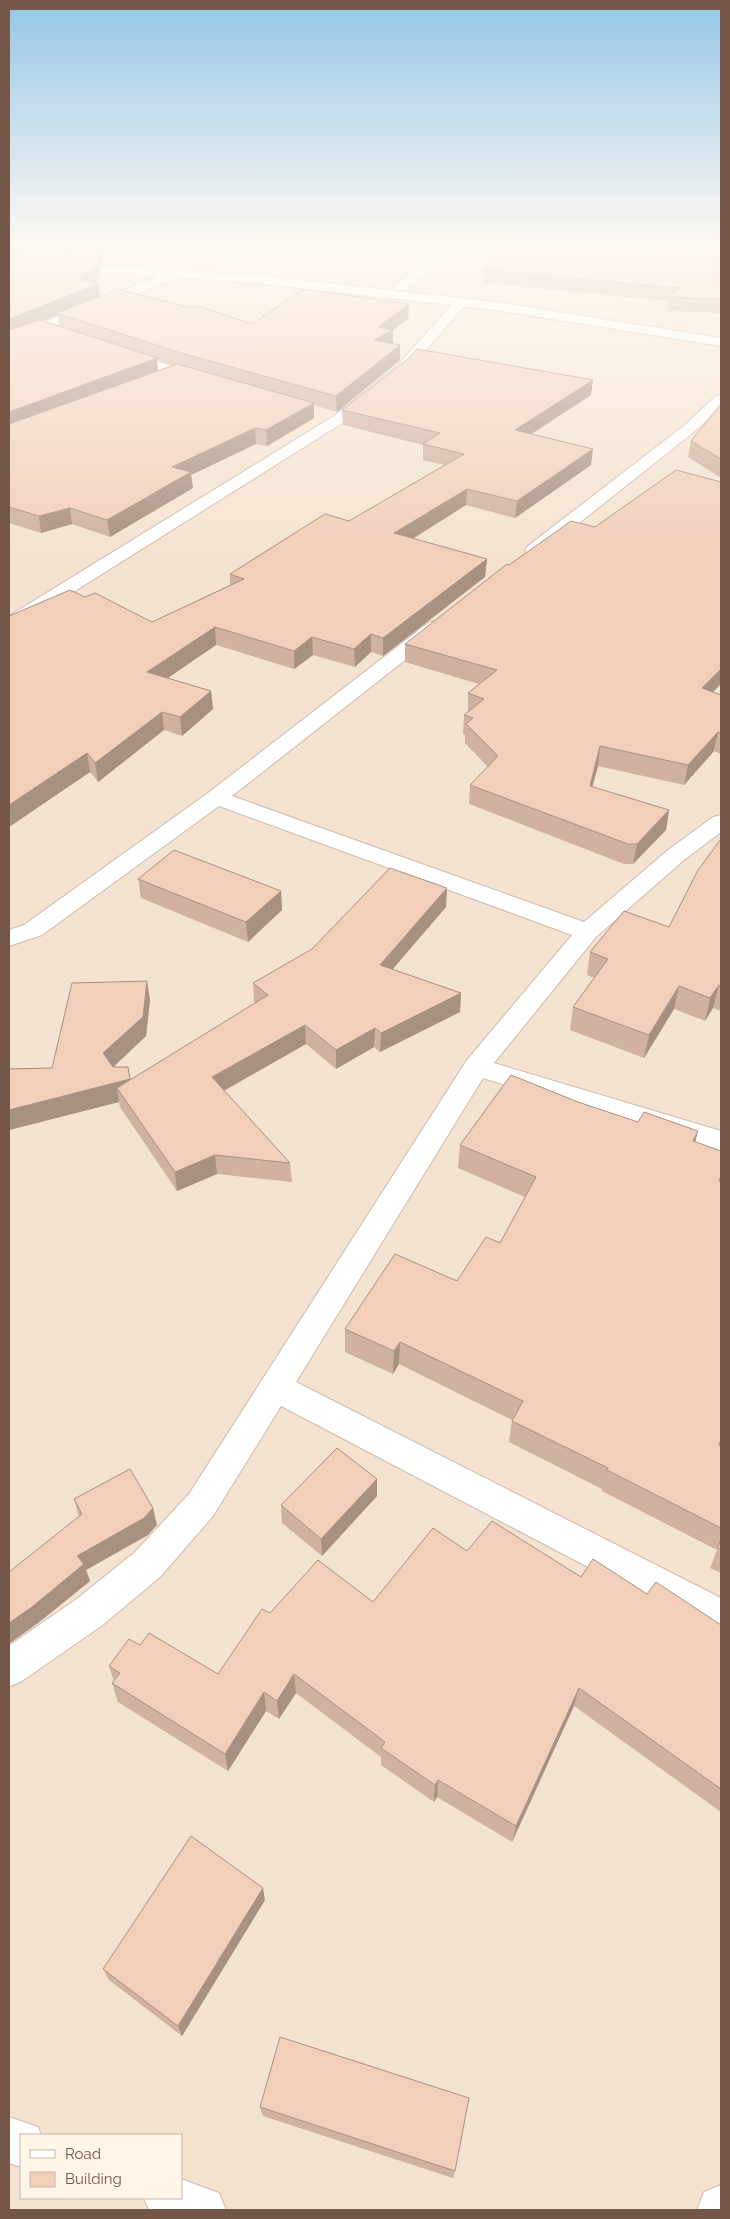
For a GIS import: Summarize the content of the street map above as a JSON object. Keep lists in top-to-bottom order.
{
  "legend": ["Road", "Building"]
}
